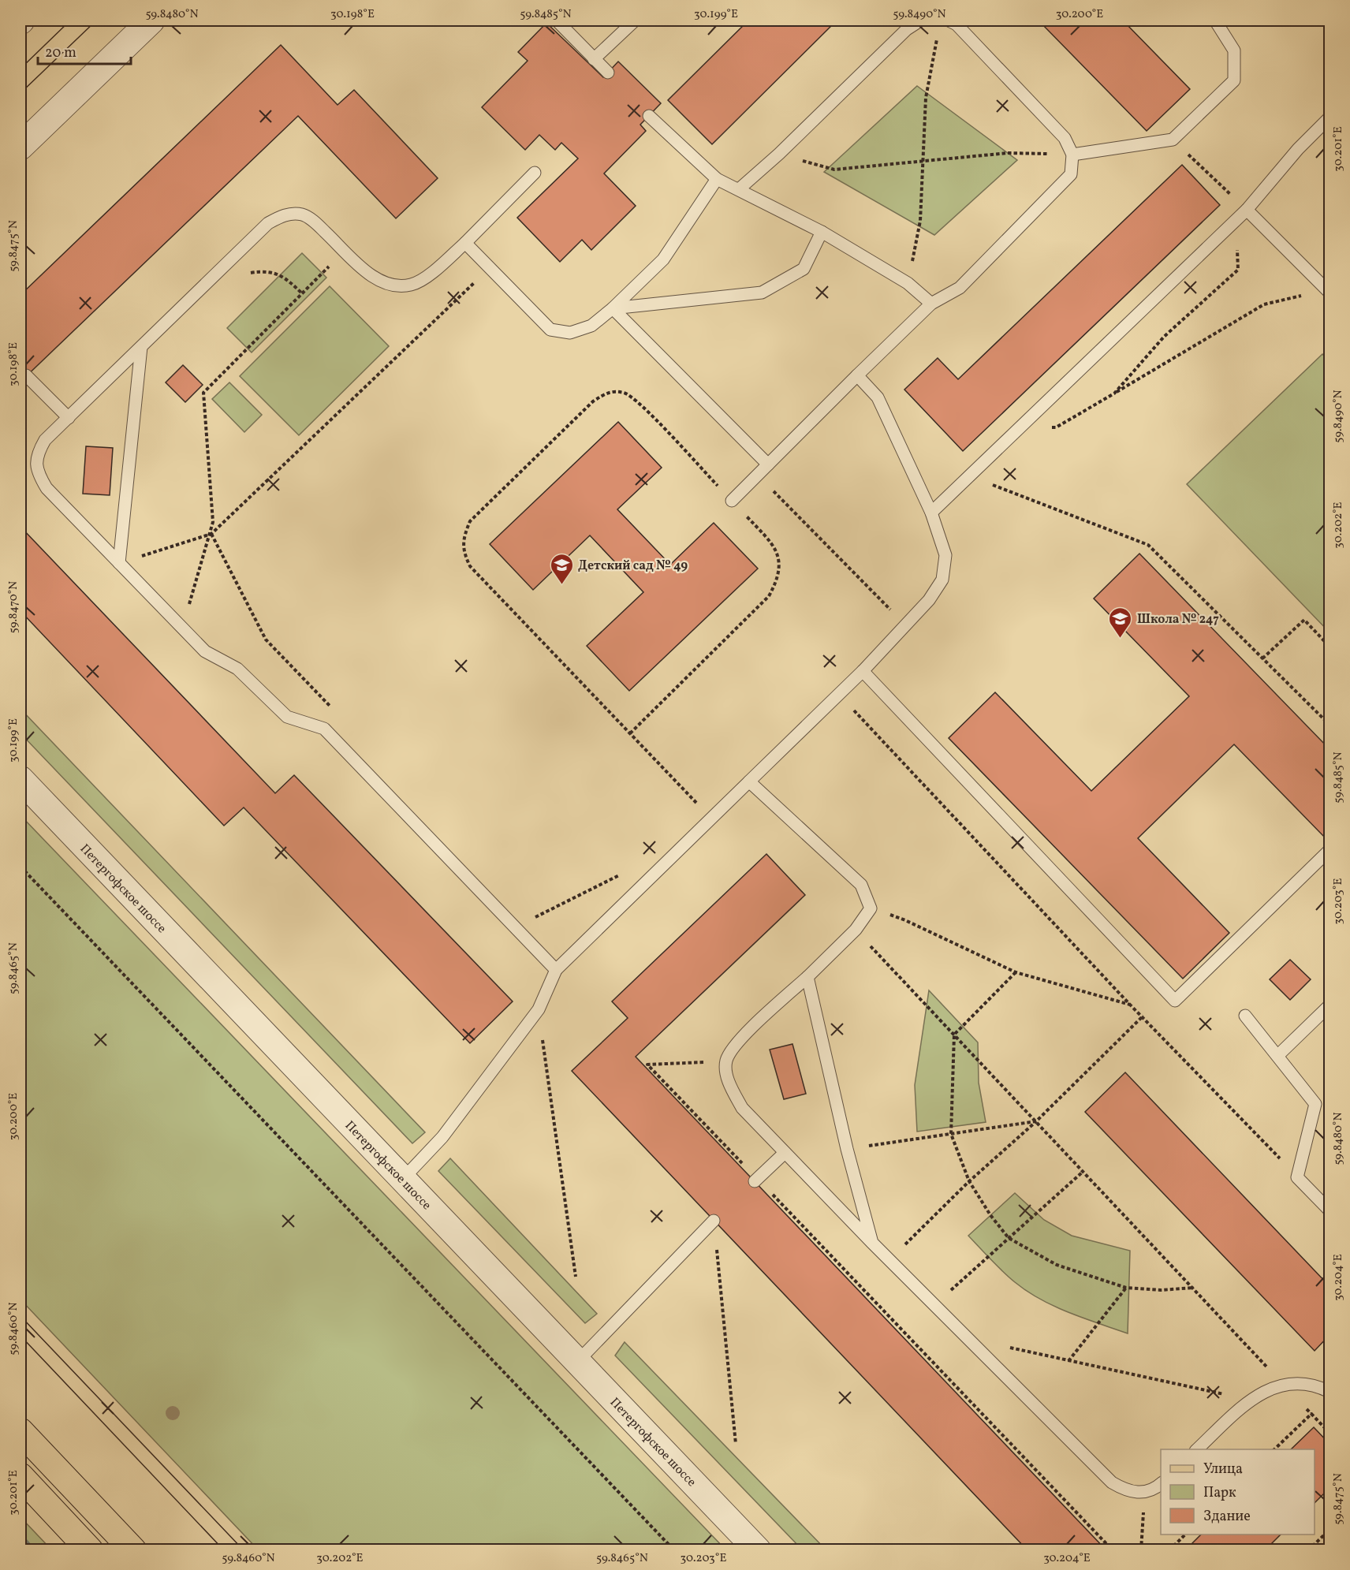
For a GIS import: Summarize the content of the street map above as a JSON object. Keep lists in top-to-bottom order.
{
  "streets": {
    "street": ["Петергофское шоссе"]
  },
  "places": {
    "school or university": ["Детский сад № 49", "Школа № 247"]
  },
  "legend": ["Улица", "Парк", "Здание"],
  "scale_bar": "20 m",
  "coordinates": [
    "59.8480°N",
    "30.198°E",
    "59.8485°N",
    "30.199°E",
    "59.8490°N",
    "30.200°E",
    "30.201°E",
    "59.8475°N",
    "30.202°E",
    "59.8470°N",
    "30.203°E",
    "59.8465°N",
    "30.204°E",
    "59.8460°N"
  ]
}
